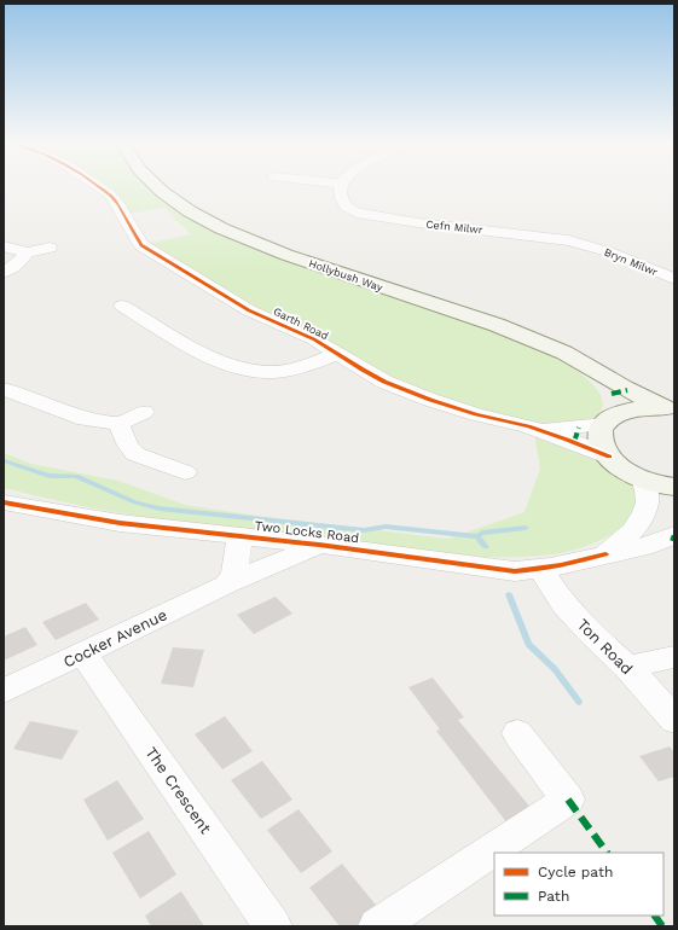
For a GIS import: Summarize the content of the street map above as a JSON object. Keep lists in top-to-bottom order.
{
  "streets": {
    "street": [
      "Cefn Milwr",
      "Bryn Milwr",
      "Hollybush Way",
      "Garth Road",
      "Two Locks Road",
      "Cocker Avenue",
      "Ton Road",
      "The Crescent"
    ]
  },
  "crossings": [
    ["Cefn Milwr", "Bryn Milwr"],
    ["Hollybush Way", "Garth Road"],
    ["Hollybush Way", "Two Locks Road"],
    ["Two Locks Road", "Cocker Avenue"],
    ["Two Locks Road", "Ton Road"],
    ["Cocker Avenue", "The Crescent"]
  ],
  "legend": ["Cycle path", "Path"]
}
